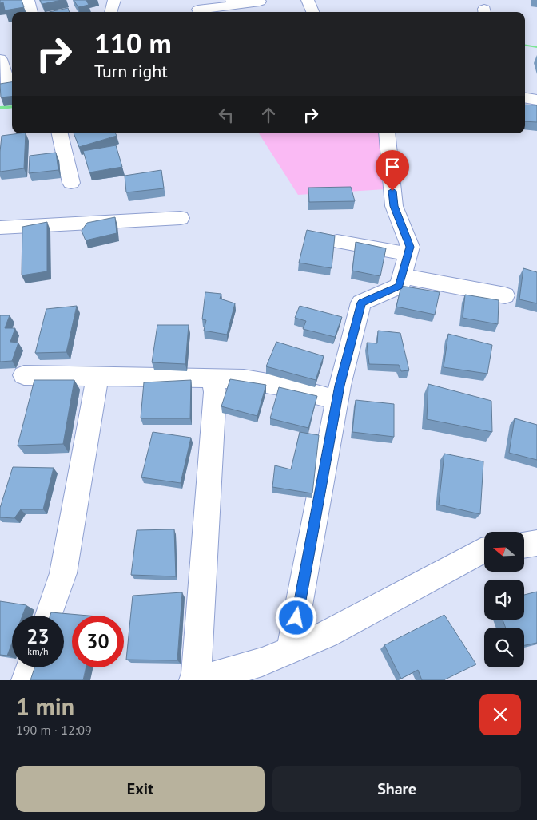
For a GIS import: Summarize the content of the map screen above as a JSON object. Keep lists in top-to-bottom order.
{
  "north": "left",
  "page": {
    "turn": ["110 m", "Turn right"],
    "speed": "23 km/h",
    "limit": "30",
    "heading": ["1 min", "190 m · 12:09"],
    "buttons": ["Exit", "Share"]
  }
}
